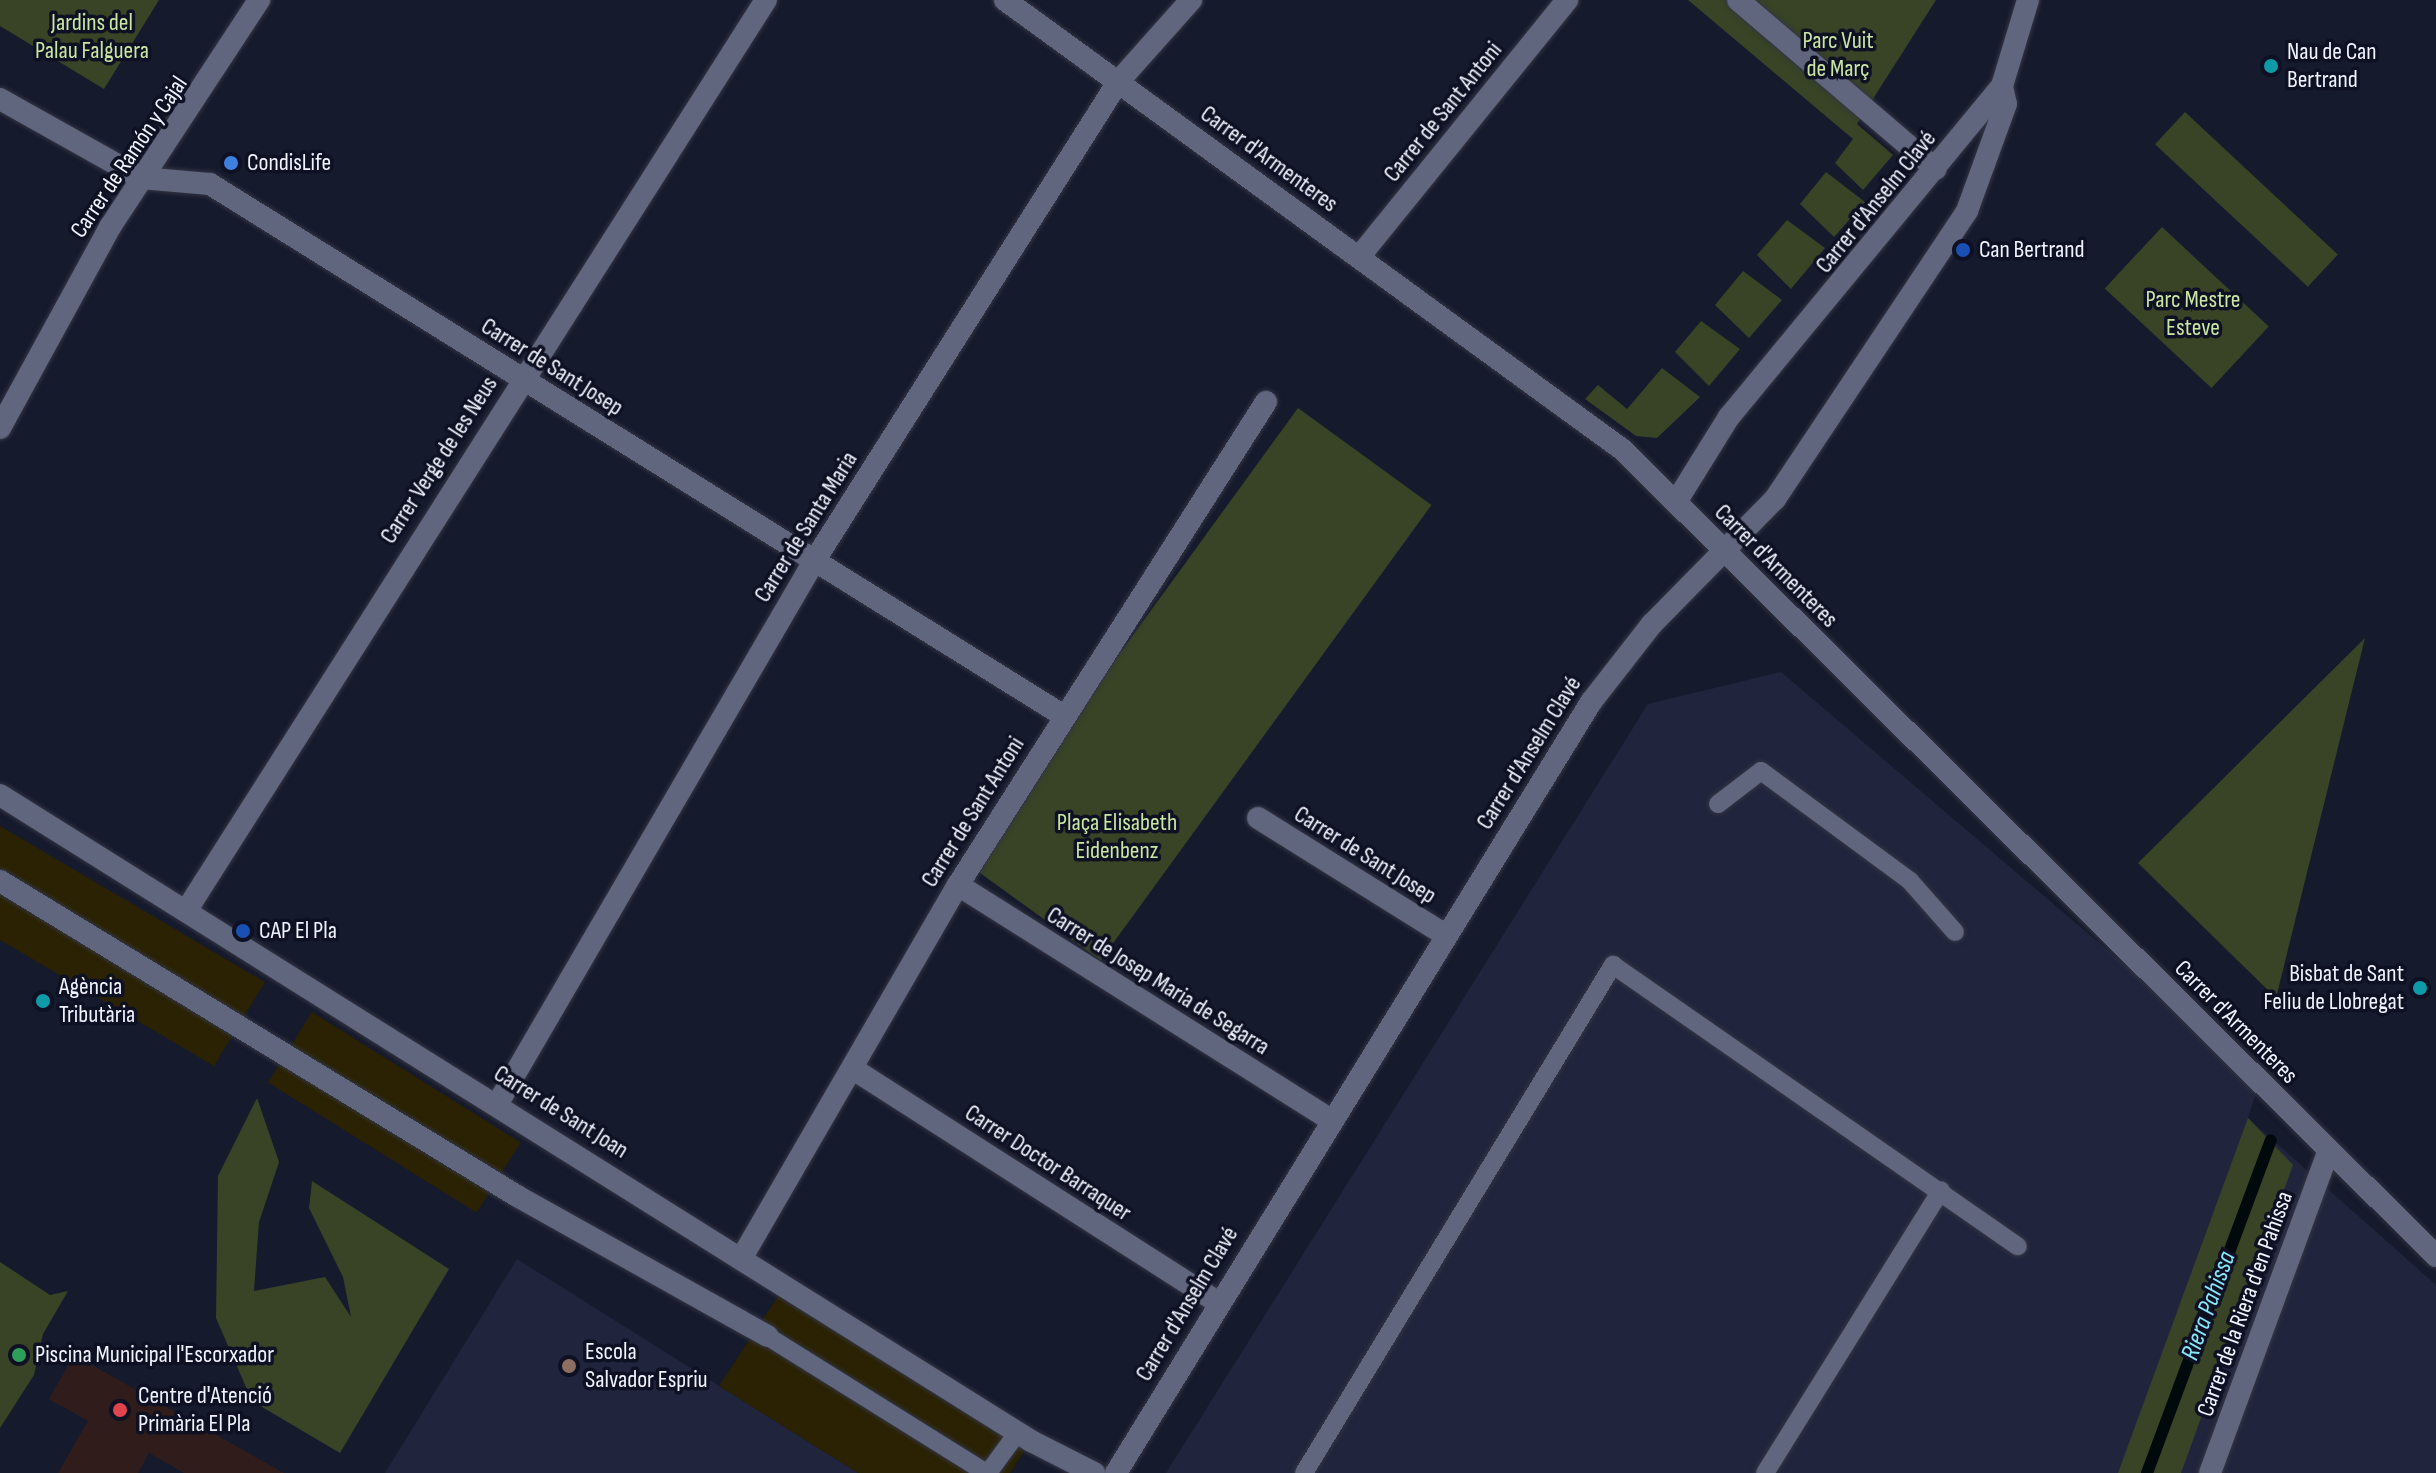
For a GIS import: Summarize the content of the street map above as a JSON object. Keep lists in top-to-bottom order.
{
  "streets": {
    "street": [
      "Carrer de Sant Antoni",
      "Carrer de Ramón y Cajal",
      "Carrer d'Armenteres",
      "Carrer d'Anselm Clavé",
      "Carrer de Sant Josep",
      "Carrer Verge de les Neus",
      "Carrer de Santa Maria",
      "Carrer de Josep Maria de Segarra",
      "Carrer de Sant Joan",
      "Carrer Doctor Barraquer",
      "Carrer de la Riera d'en Pahissa"
    ]
  },
  "crossings": [
    ["Carrer de Sant Antoni", "Carrer d'Armenteres"],
    ["Carrer de Sant Antoni", "Carrer de Sant Josep"],
    ["Carrer de Sant Antoni", "Carrer de Josep Maria de Segarra"],
    ["Carrer de Sant Antoni", "Carrer de Sant Joan"],
    ["Carrer de Sant Antoni", "Carrer Doctor Barraquer"],
    ["Carrer de Ramón y Cajal", "Carrer de Sant Josep"],
    ["Carrer d'Armenteres", "Carrer d'Anselm Clavé"],
    ["Carrer d'Armenteres", "Carrer de Santa Maria"],
    ["Carrer d'Armenteres", "Carrer de la Riera d'en Pahissa"],
    ["Carrer d'Anselm Clavé", "Carrer de Sant Josep"],
    ["Carrer d'Anselm Clavé", "Carrer de Josep Maria de Segarra"],
    ["Carrer d'Anselm Clavé", "Carrer Doctor Barraquer"],
    ["Carrer de Sant Josep", "Carrer Verge de les Neus"],
    ["Carrer de Sant Josep", "Carrer de Santa Maria"],
    ["Carrer Verge de les Neus", "Carrer de Sant Joan"],
    ["Carrer de Santa Maria", "Carrer de Sant Joan"]
  ],
  "water": ["Riera Pahissa"],
  "parks": [
    "Jardins del Palau Falguera",
    "Parc Vuit de Març",
    "Parc Mestre Esteve",
    "Plaça Elisabeth Eidenbenz"
  ],
  "places": [
    "Nau de Can Bertrand",
    "CondisLife",
    "Can Bertrand",
    "CAP El Pla",
    "Bisbat de Sant Feliu de Llobregat",
    "Agència Tributària",
    "Piscina Municipal l'Escorxador",
    "Escola Salvador Espriu",
    "Centre d'Atenció Primària El Pla"
  ]
}
